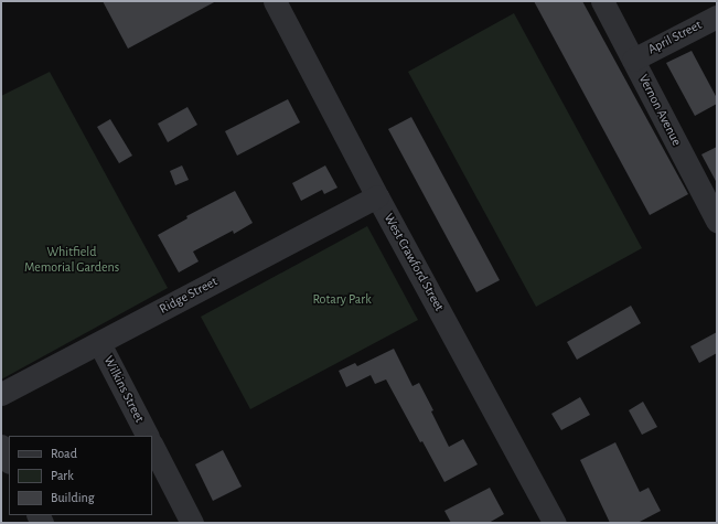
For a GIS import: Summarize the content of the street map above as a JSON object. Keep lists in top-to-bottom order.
{
  "streets": {
    "street": [
      "April Street",
      "Vernon Avenue",
      "West Crawford Street",
      "Ridge Street",
      "Wilkins Street"
    ]
  },
  "crossings": [
    ["April Street", "Vernon Avenue"],
    ["West Crawford Street", "Ridge Street"],
    ["Ridge Street", "Wilkins Street"]
  ],
  "parks": ["Whitfield Memorial Gardens", "Rotary Park"],
  "legend": ["Road", "Park", "Building"]
}
